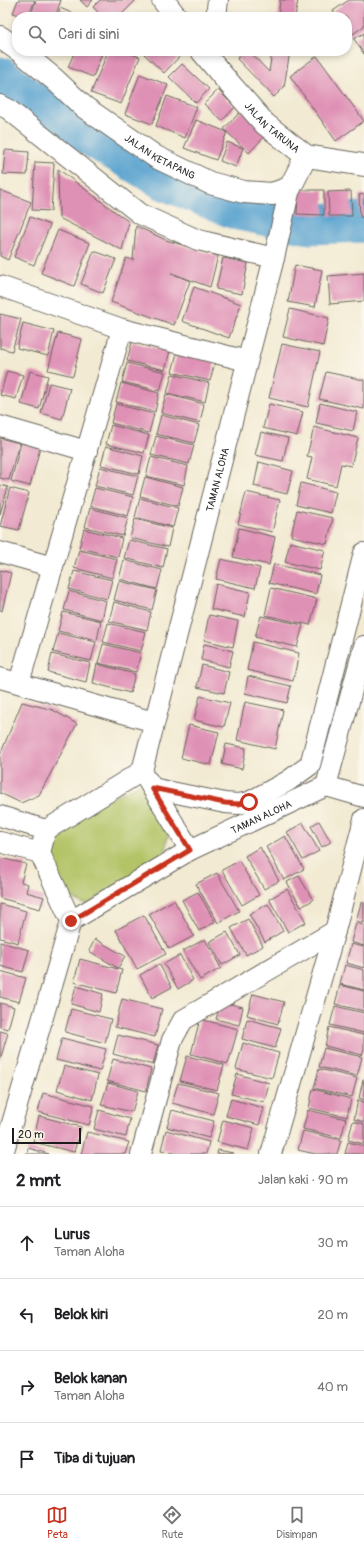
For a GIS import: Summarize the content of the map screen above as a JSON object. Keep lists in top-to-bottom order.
{
  "streets": {
    "street": ["JALAN TARUNA", "JALAN KETAPANG", "TAMAN ALOHA"]
  },
  "crossings": [
    ["JALAN KETAPANG", "TAMAN ALOHA"]
  ],
  "scale_bar": "20 m",
  "page": {
    "search": "Cari di sini",
    "scale": "20 m",
    "heading": ["2 mnt", "Jalan kaki · 90 m"],
    "list": [
      ["Lurus", "Taman Aloha", "30 m"],
      ["Belok kiri", "20 m"],
      ["Belok kanan", "Taman Aloha", "40 m"],
      "Tiba di tujuan"
    ],
    "nav": ["Peta", "Rute", "Disimpan"]
  }
}
